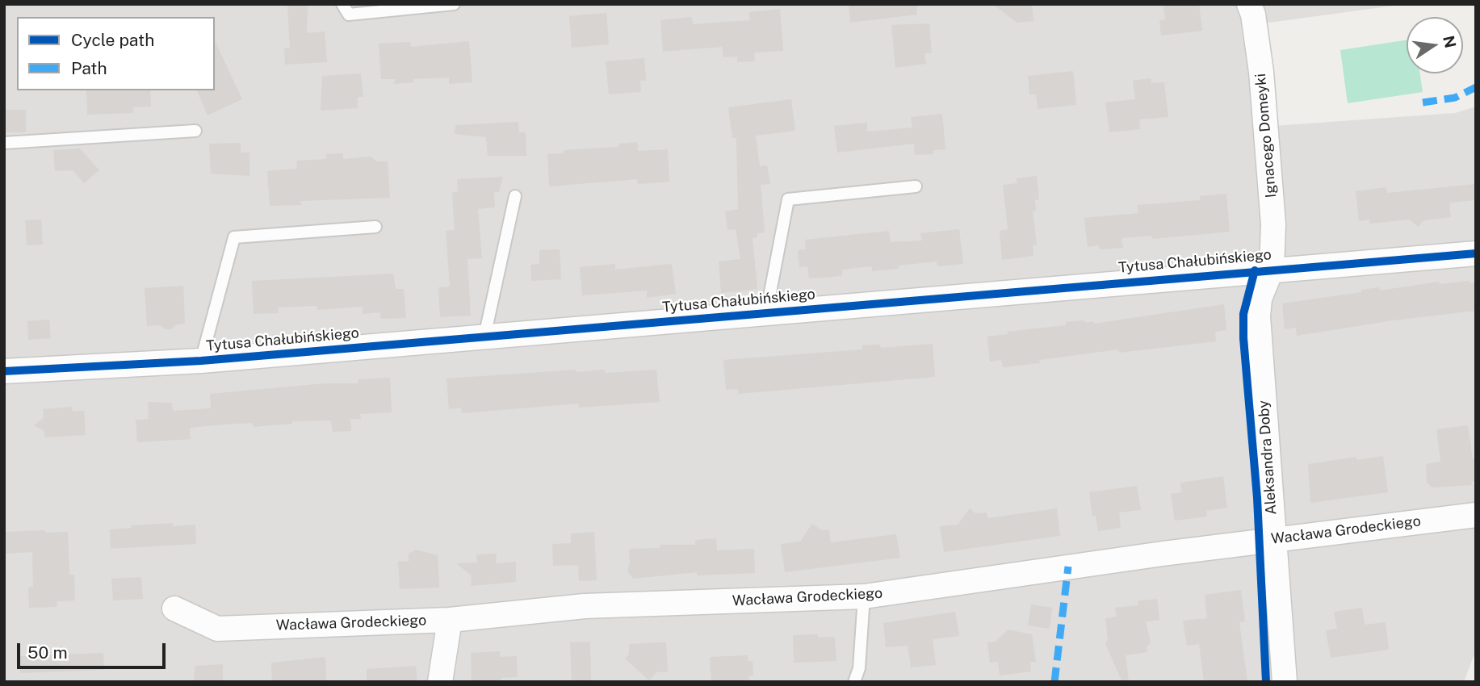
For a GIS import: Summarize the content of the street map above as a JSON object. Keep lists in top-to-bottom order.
{
  "streets": {
    "street": [
      "Ignacego Domeyki",
      "Tytusa Chałubińskiego",
      "Aleksandra Doby",
      "Wacława Grodeckiego"
    ]
  },
  "crossings": [
    ["Ignacego Domeyki", "Tytusa Chałubińskiego"],
    ["Ignacego Domeyki", "Aleksandra Doby"],
    ["Tytusa Chałubińskiego", "Aleksandra Doby"],
    ["Aleksandra Doby", "Wacława Grodeckiego"]
  ],
  "legend": ["Cycle path", "Path"],
  "scale_bar": "50 m",
  "north": "right"
}
